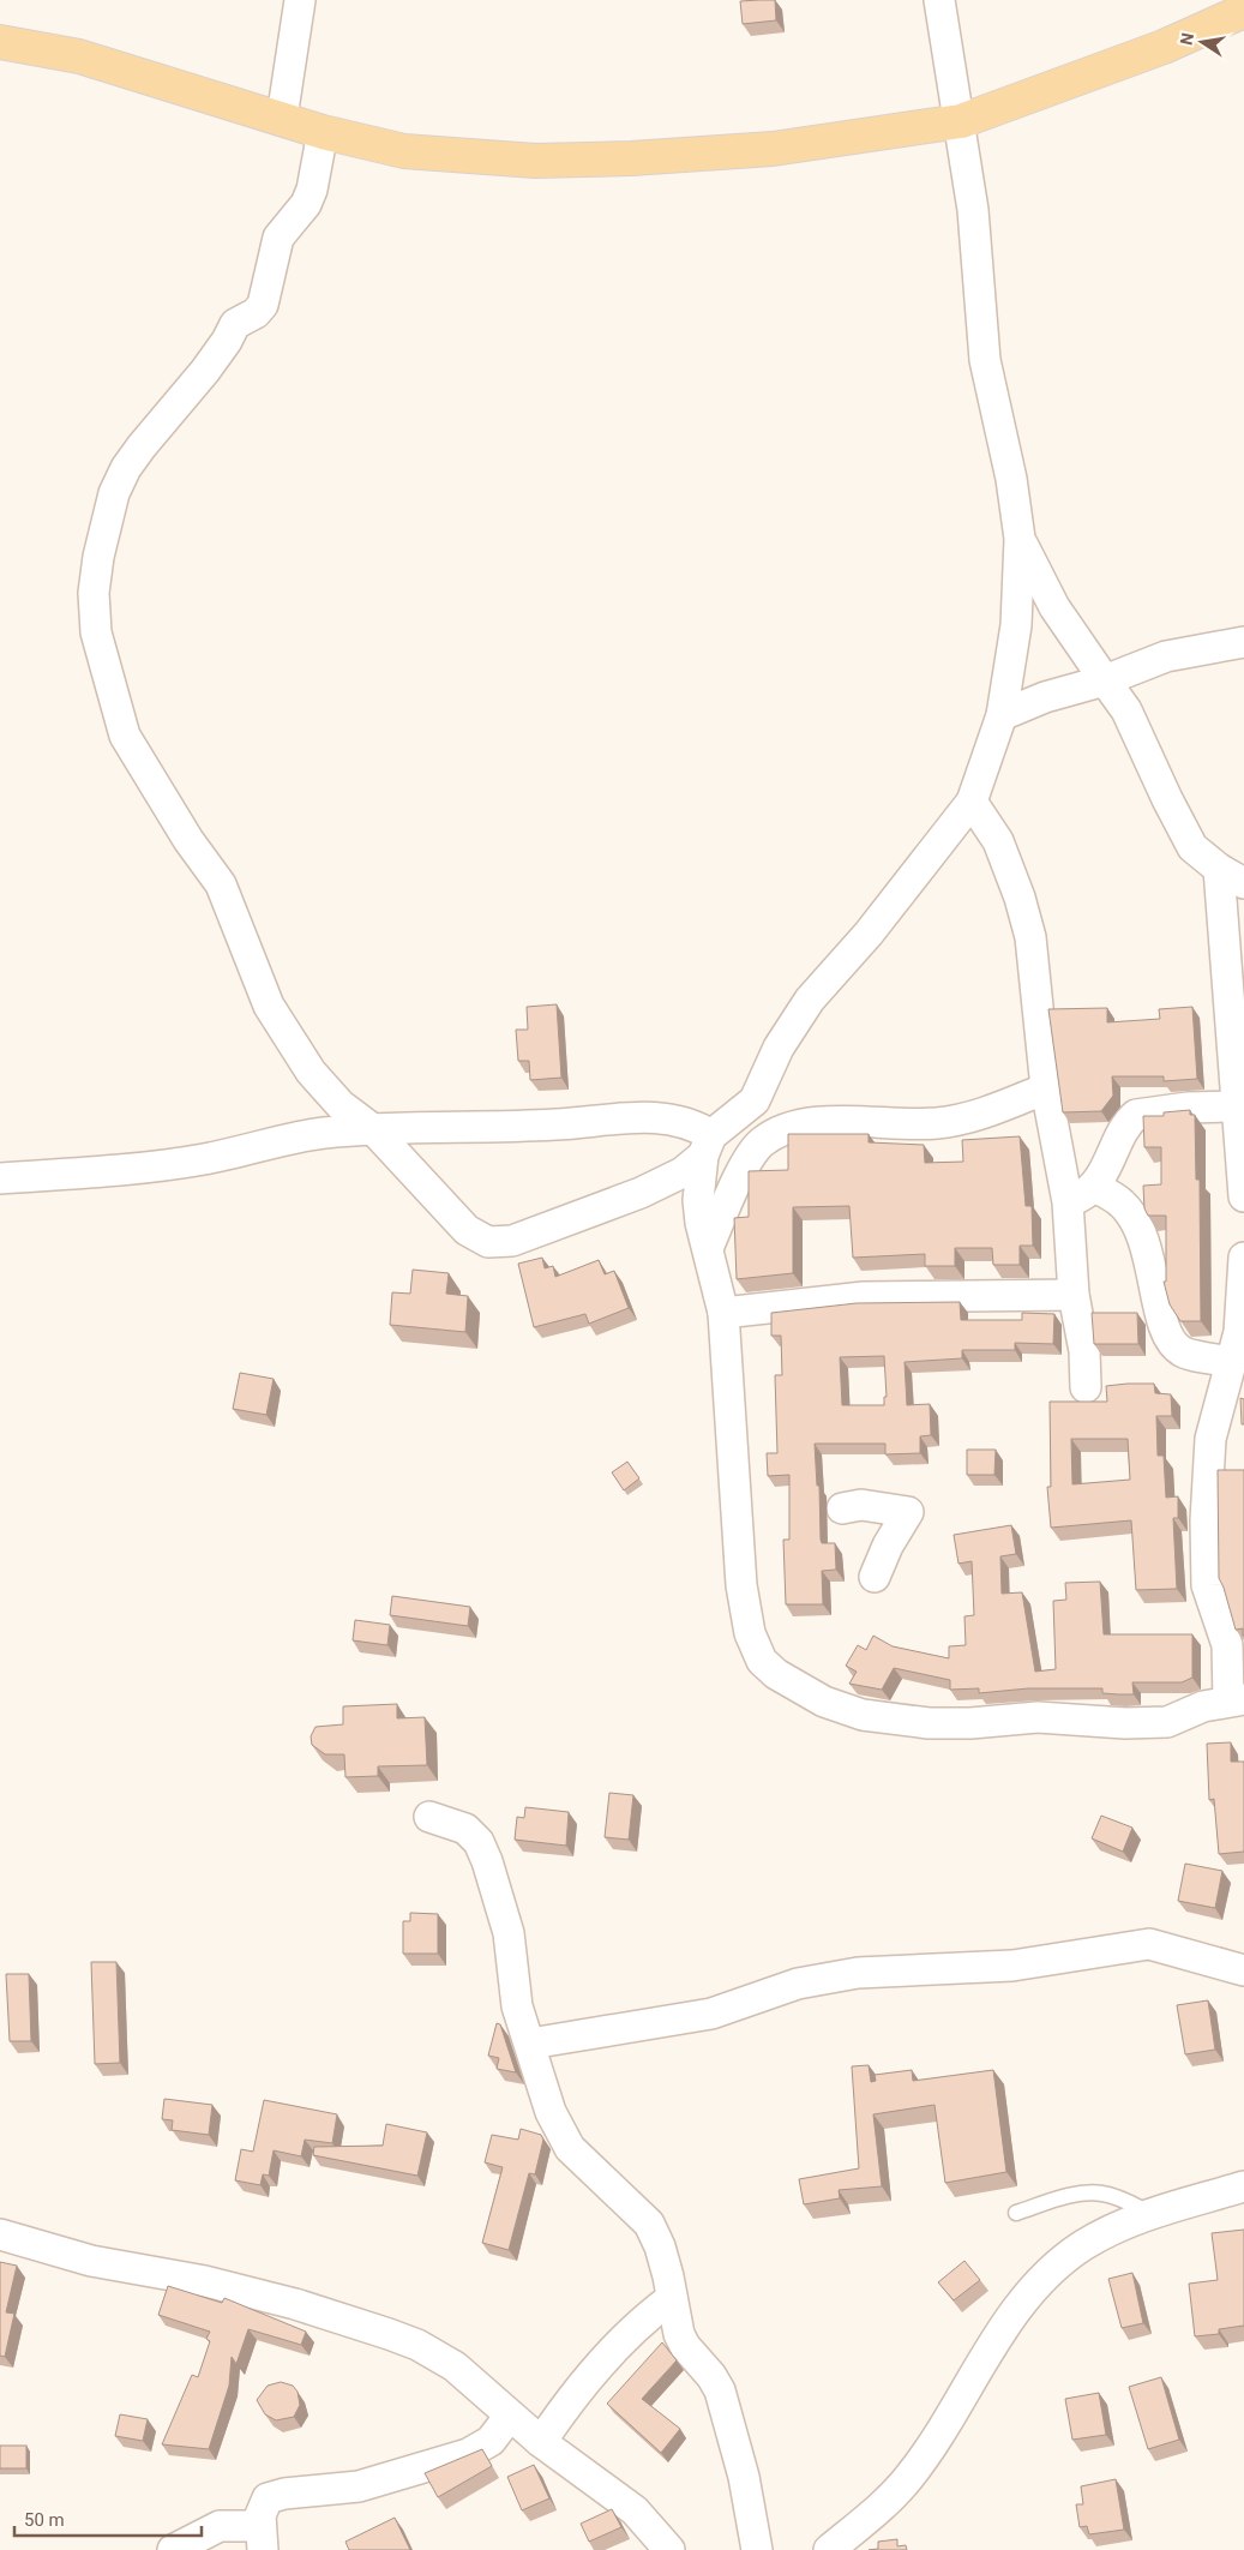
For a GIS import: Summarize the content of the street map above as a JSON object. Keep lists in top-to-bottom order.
{
  "scale_bar": "50 m",
  "north": "left"
}
